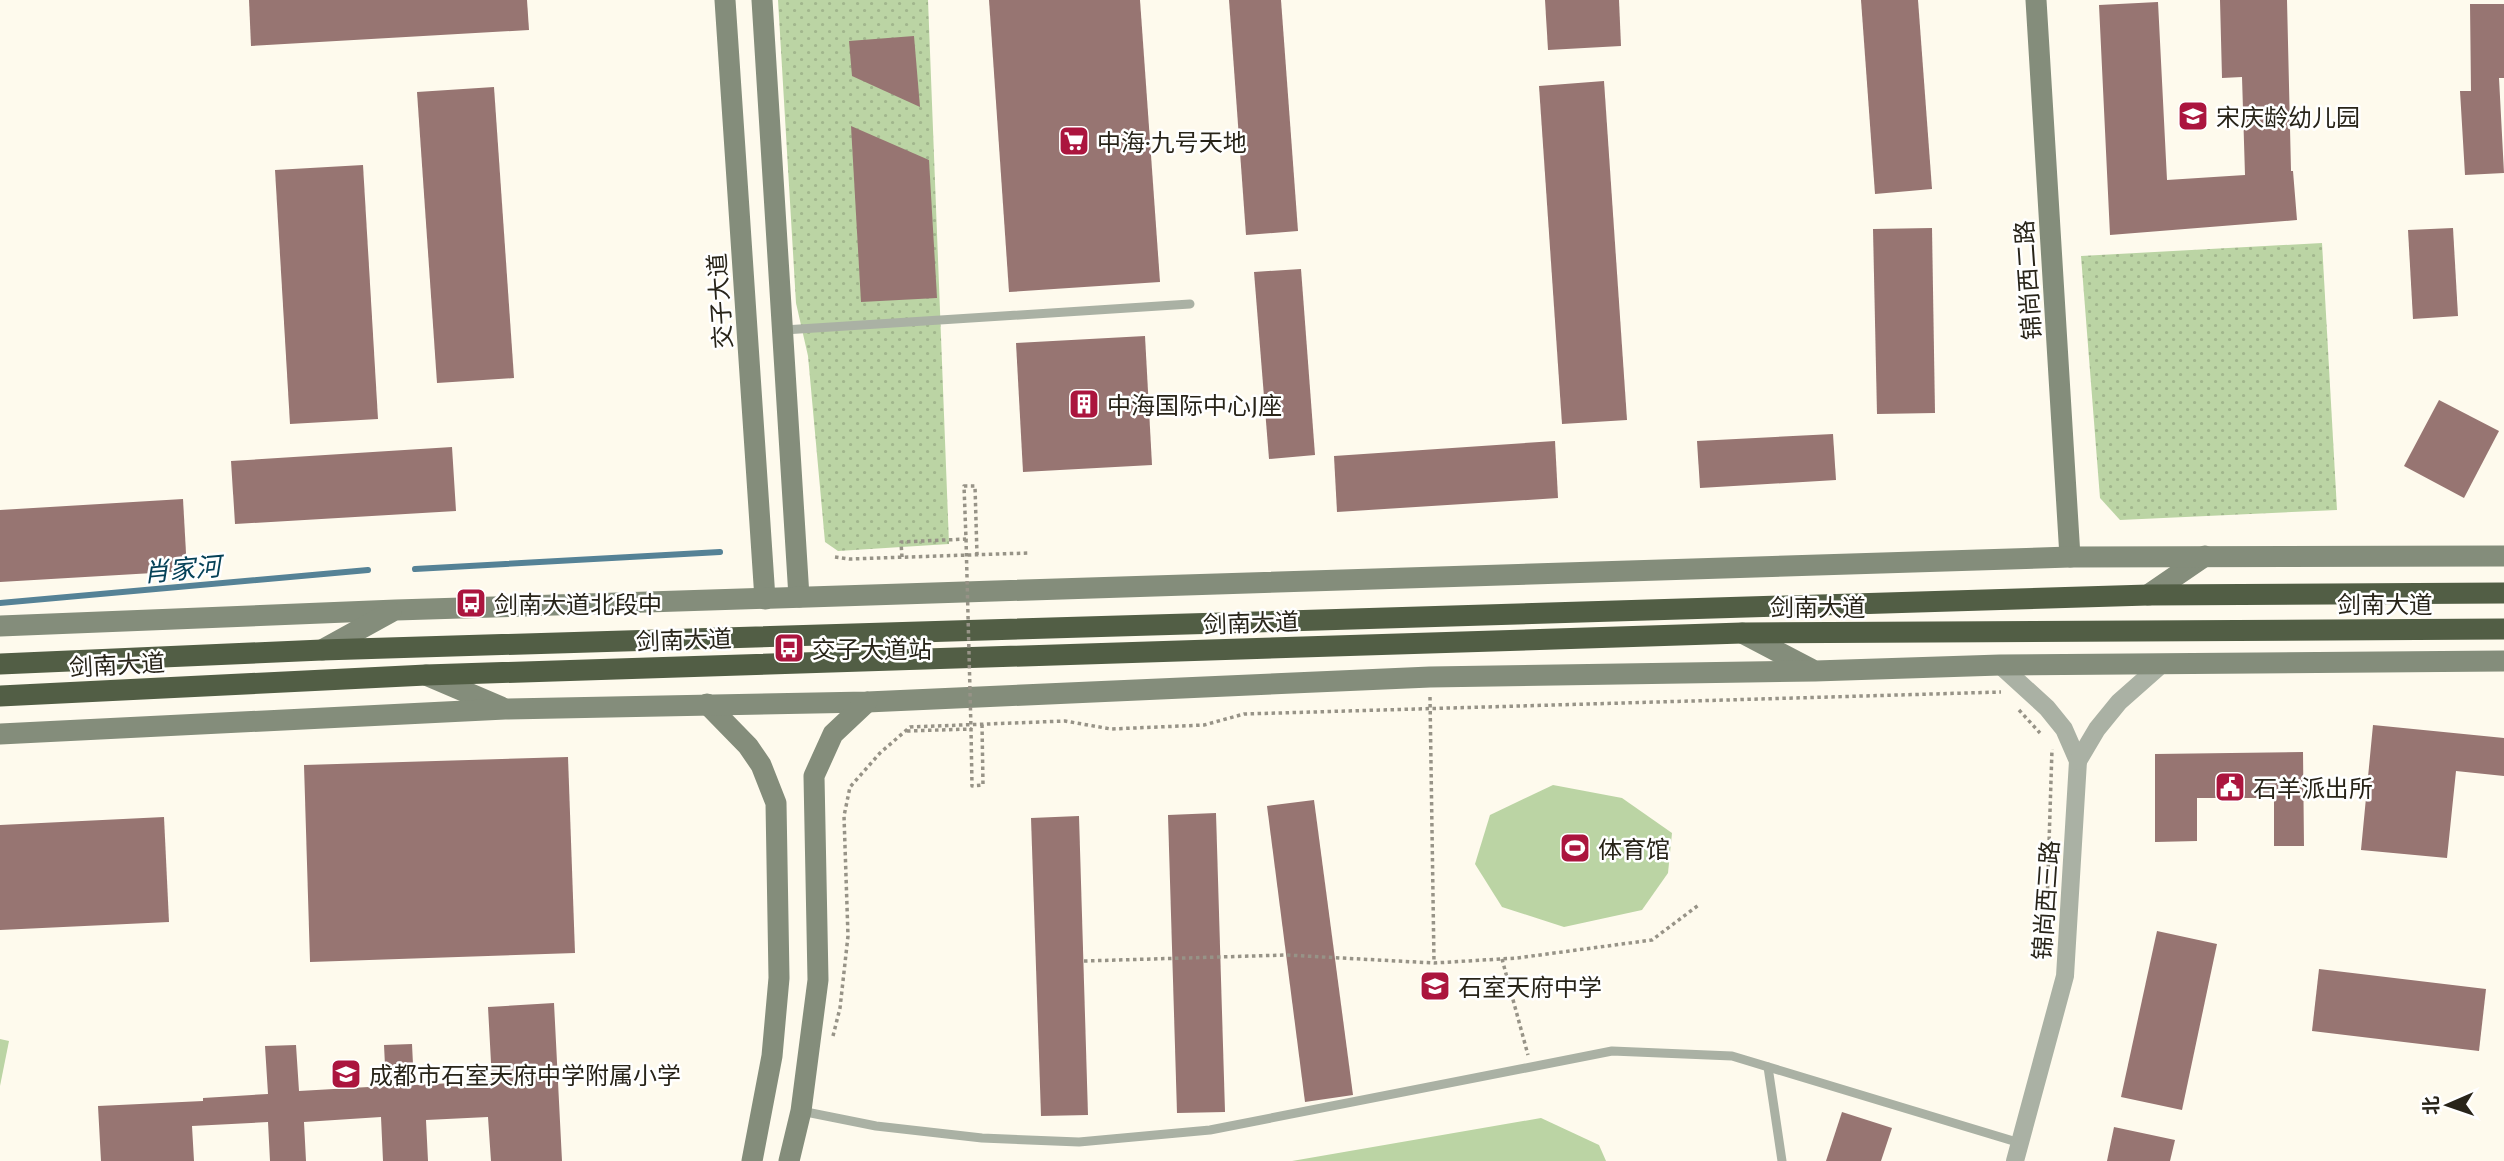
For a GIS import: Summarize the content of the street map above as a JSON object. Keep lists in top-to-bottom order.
{
  "streets": {
    "highway": ["剑南大道"],
    "main road": ["锦尚西二路", "交子大道"],
    "street": ["锦尚西三路"]
  },
  "water": ["肖家河"],
  "places": {
    "school or university": ["宋庆龄幼儿园", "石室天府中学", "成都市石室天府中学附属小学"],
    "supermarket": ["中海·九号天地"],
    "building": ["中海国际中心J座"],
    "bus stop": ["剑南大道北段中", "交子大道站"],
    "public building": ["石羊派出所"],
    "sports": ["体育馆"]
  },
  "north": "left"
}
